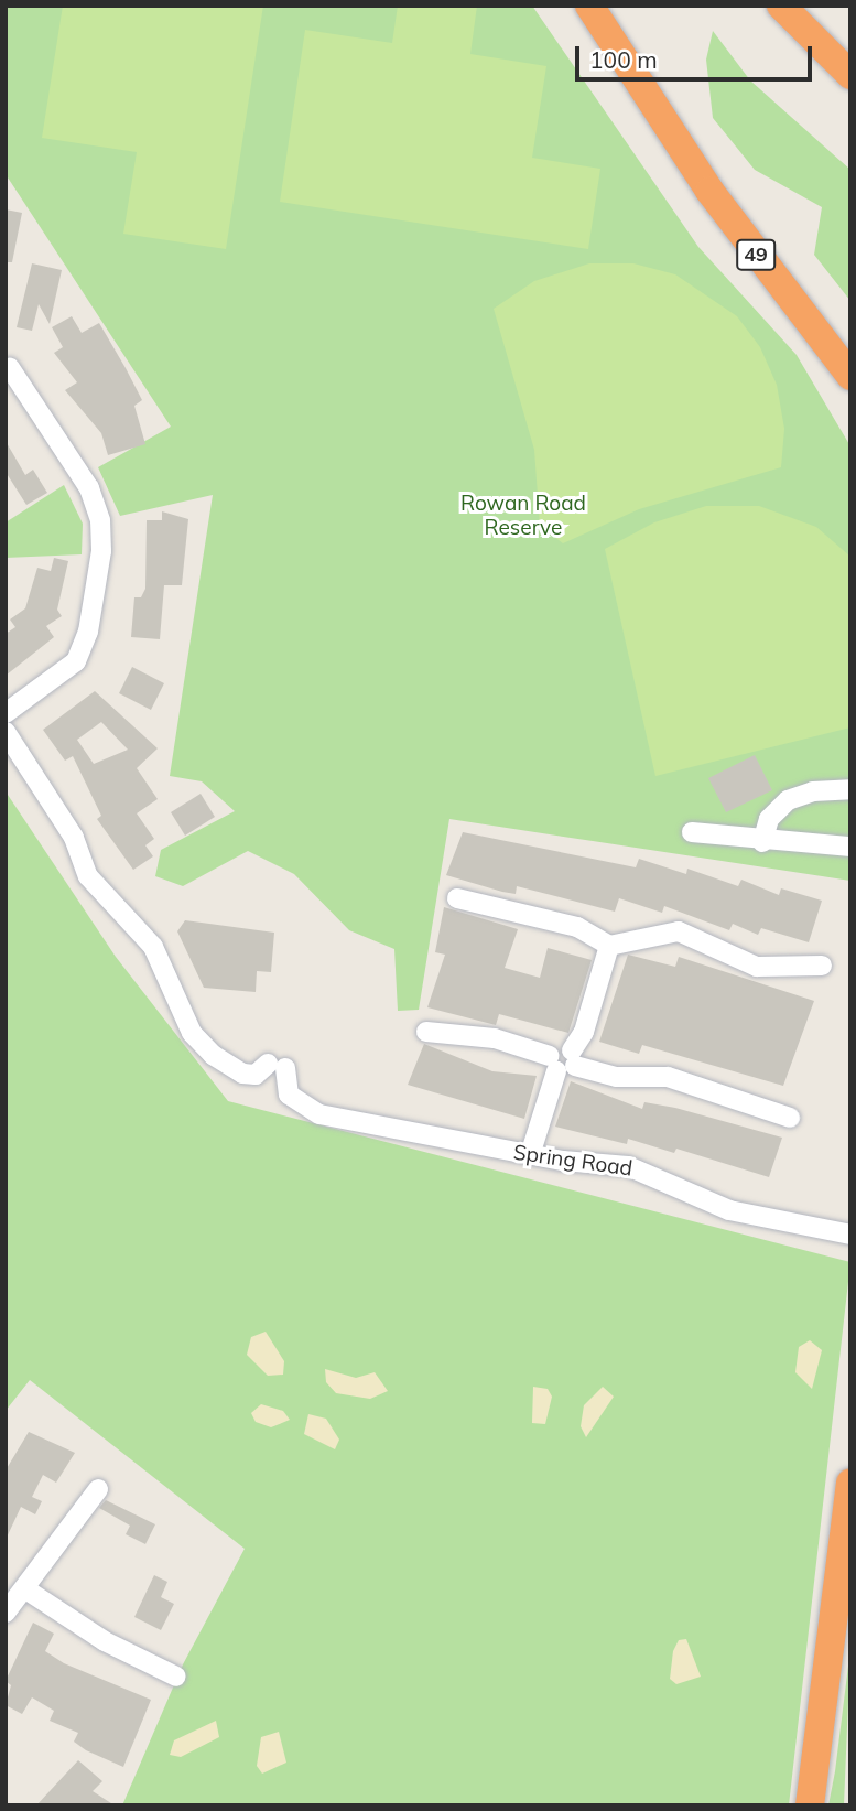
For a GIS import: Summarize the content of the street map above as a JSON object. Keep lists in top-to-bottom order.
{
  "streets": {
    "highway": ["49"],
    "street": ["Spring Road"]
  },
  "parks": ["Rowan Road Reserve"],
  "scale_bar": "100 m"
}
